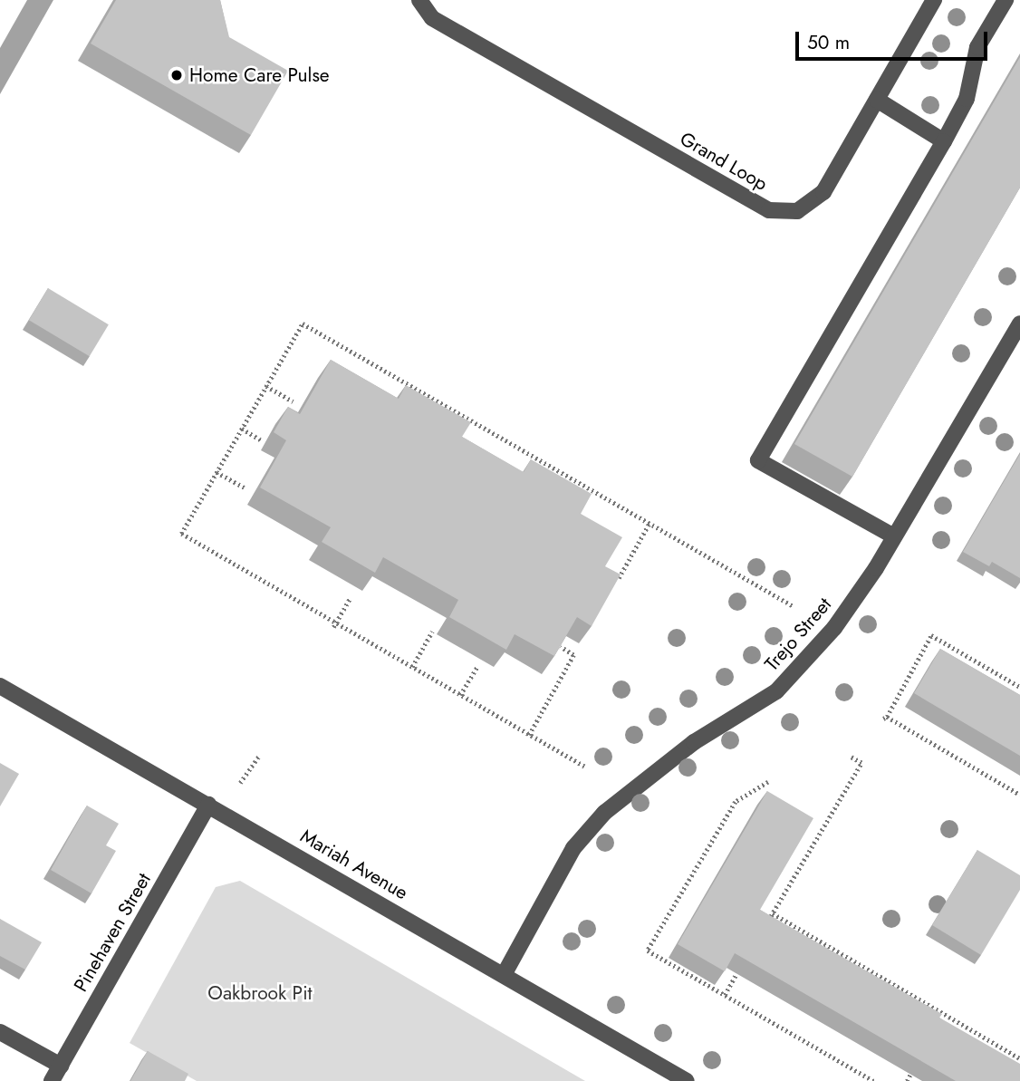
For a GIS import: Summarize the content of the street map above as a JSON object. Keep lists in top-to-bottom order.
{
  "streets": {
    "street": [
      "Grand Loop",
      "Trejo Street",
      "Mariah Avenue",
      "Pinehaven Street"
    ]
  },
  "crossings": [
    ["Trejo Street", "Mariah Avenue"],
    ["Mariah Avenue", "Pinehaven Street"]
  ],
  "parks": ["Oakbrook Pit"],
  "places": ["Home Care Pulse"],
  "scale_bar": "50 m"
}
